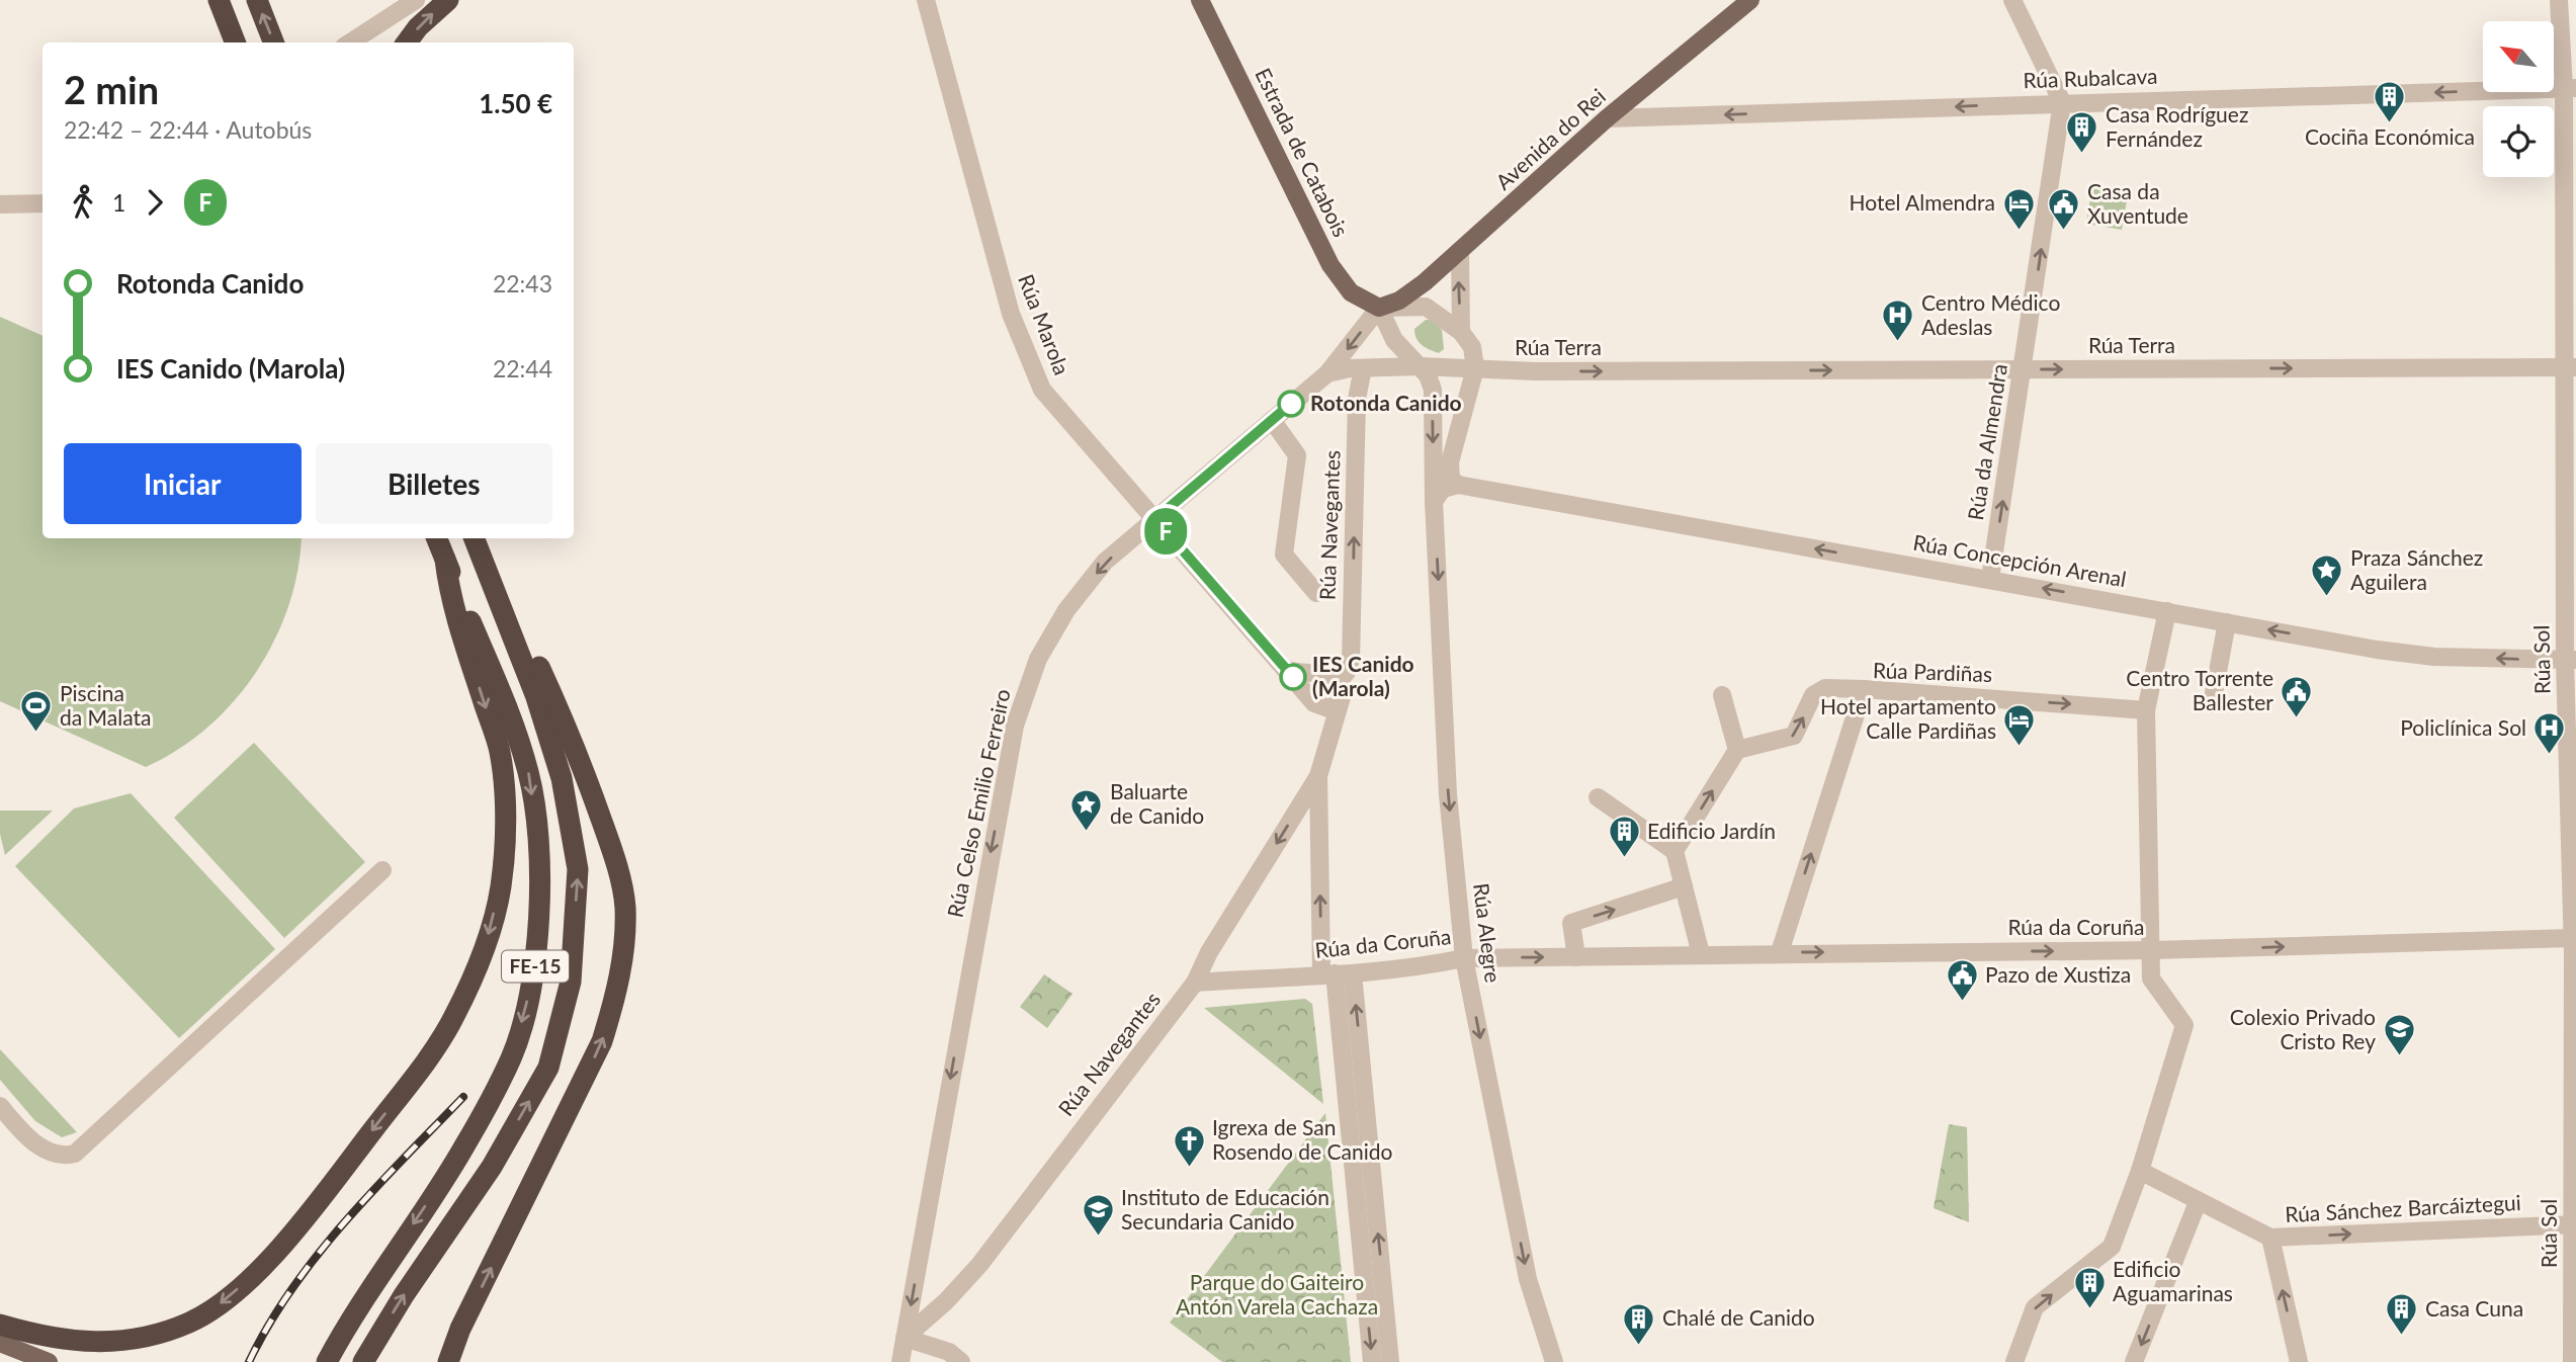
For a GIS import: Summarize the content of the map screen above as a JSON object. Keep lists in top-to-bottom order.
{
  "streets": {
    "highway": ["FE-15"],
    "main road": ["Avenida do Rei", "Estrada de Catabois"],
    "street": [
      "Rúa Rubalcava",
      "Rúa Marola",
      "Rúa Terra",
      "Rúa da Almendra",
      "Rúa Navegantes",
      "Rúa Concepción Arenal",
      "Rúa Sol",
      "Rúa Pardiñas",
      "Rúa Celso Emilio Ferreiro",
      "Rúa da Coruña",
      "Rúa Alegre",
      "Rúa Sánchez Barcáiztegui"
    ]
  },
  "crossings": [
    ["Rúa Rubalcava", "Avenida do Rei"],
    ["Rúa Rubalcava", "Rúa da Almendra"],
    ["Rúa Rubalcava", "Rúa Sol"],
    ["Avenida do Rei", "Estrada de Catabois"],
    ["Avenida do Rei", "Rúa Celso Emilio Ferreiro"],
    ["Estrada de Catabois", "Rúa Celso Emilio Ferreiro"],
    ["Rúa Marola", "Rúa Navegantes"],
    ["Rúa Marola", "Rúa Celso Emilio Ferreiro"],
    ["Rúa Terra", "Rúa da Almendra"],
    ["Rúa Terra", "Rúa Sol"],
    ["Rúa Terra", "Rúa Alegre"],
    ["Rúa da Almendra", "Rúa Concepción Arenal"],
    ["Rúa Navegantes", "Rúa Celso Emilio Ferreiro"],
    ["Rúa Navegantes", "Rúa da Coruña"],
    ["Rúa Concepción Arenal", "Rúa Sol"],
    ["Rúa Sol", "Rúa da Coruña"],
    ["Rúa Sol", "Rúa Sánchez Barcáiztegui"],
    ["Rúa Pardiñas", "Rúa da Coruña"],
    ["Rúa da Coruña", "Rúa Alegre"]
  ],
  "one_way": [
    "Rúa Rubalcava",
    "Rúa Terra",
    "Rúa da Almendra",
    "Rúa Concepción Arenal",
    "Rúa Celso Emilio Ferreiro",
    "Rúa da Coruña",
    "Rúa Sánchez Barcáiztegui"
  ],
  "parks": ["Parque do Gaiteiro Antón Varela Cachaza"],
  "places": {
    "building": [
      "Cociña Económica",
      "Casa Rodríguez Fernández",
      "Edificio Jardín",
      "Edificio Aguamarinas",
      "Casa Cuna",
      "Chalé de Canido"
    ],
    "hotel": ["Hotel Almendra", "Hotel apartamento Calle Pardiñas"],
    "public building": ["Casa da Xuventude", "Centro Torrente Ballester", "Pazo de Xustiza"],
    "hospital": ["Centro Médico Adeslas", "Policlínica Sol"],
    "other": ["Rotonda Canido", "IES Canido (Marola)"],
    "place": ["Praza Sánchez Aguilera", "Baluarte de Canido"],
    "sports": ["Piscina da Malata"],
    "school or university": ["Colexio Privado Cristo Rey", "Instituto de Educación Secundaria Canido"],
    "church": ["Igrexa de San Rosendo de Canido"]
  },
  "lines": ["bus line F"],
  "north": "top left",
  "page": {
    "on_map": "F",
    "heading": ["2 min", "22:42 – 22:44 · Autobús", "1.50 €"],
    "legs": ["1", "F"],
    "list": [
      {
        "name": "Rotonda Canido",
        "value": "22:43"
      },
      {
        "name": "IES Canido (Marola)",
        "value": "22:44"
      }
    ],
    "buttons": ["Iniciar", "Billetes"]
  }
}
